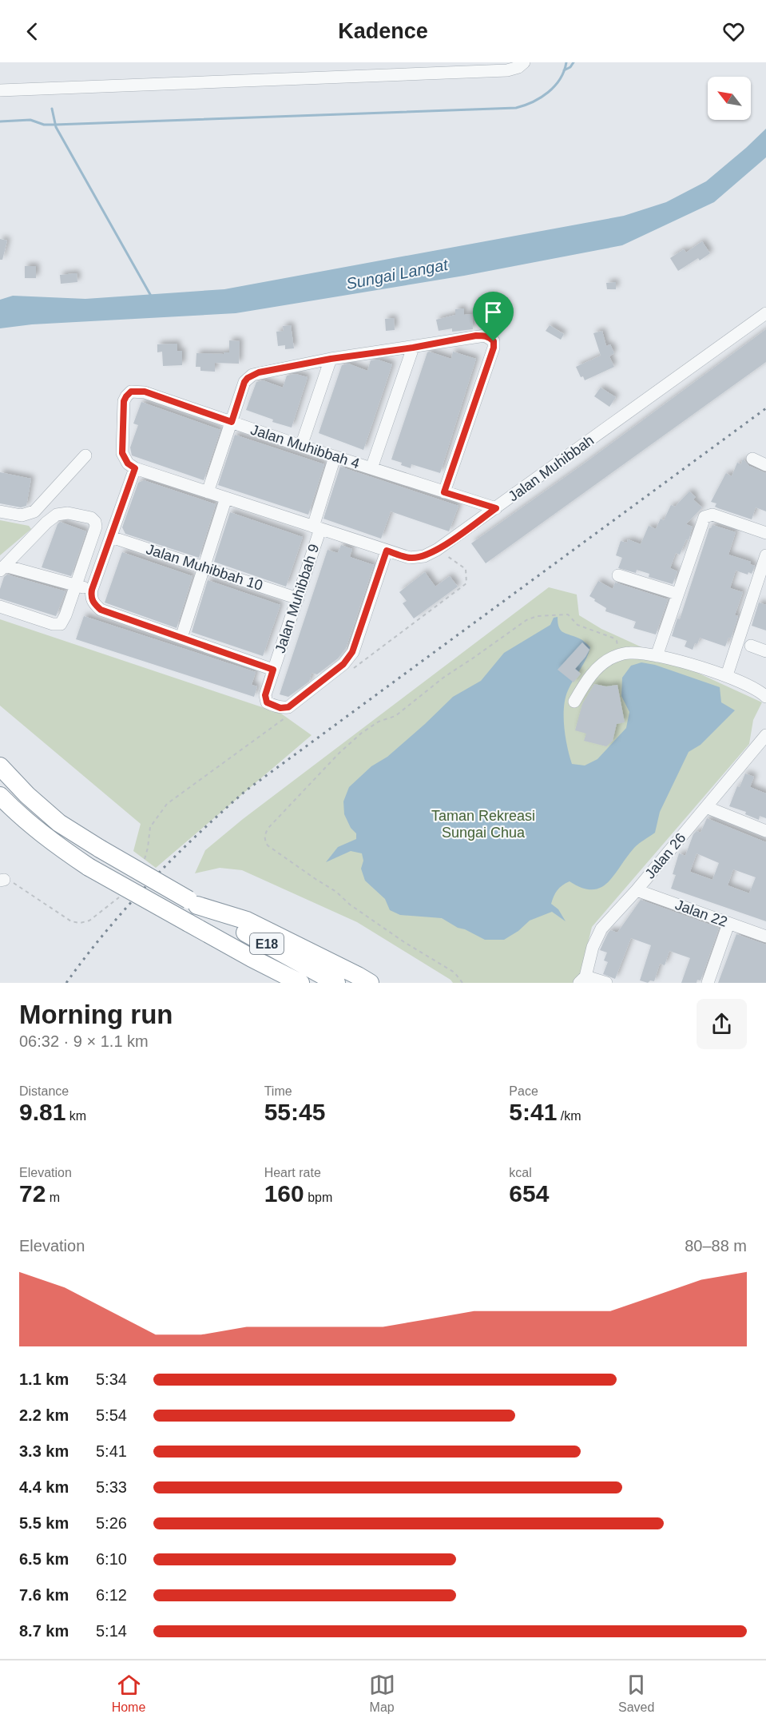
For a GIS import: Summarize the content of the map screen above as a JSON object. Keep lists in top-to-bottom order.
{
  "streets": {
    "highway": ["E18"],
    "street": [
      "Jalan Muhibbah 4",
      "Jalan Muhibbah",
      "Jalan Muhibbah 10",
      "Jalan Muhibbah 9",
      "Jalan 26",
      "Jalan 22"
    ]
  },
  "crossings": [
    ["Jalan Muhibbah 4", "Jalan Muhibbah"],
    ["Jalan Muhibbah 4", "Jalan Muhibbah 9"],
    ["Jalan Muhibbah", "Jalan Muhibbah 9"],
    ["Jalan Muhibbah 10", "Jalan Muhibbah 9"],
    ["Jalan 26", "Jalan 22"]
  ],
  "water": ["Sungai Langat"],
  "parks": ["Taman Rekreasi Sungai Chua"],
  "north": "top left",
  "page": {
    "header": "Kadence",
    "heading": ["Morning run", "06:32 · 9 × 1.1 km"],
    "stats": [
      ["Distance", "9.81 km"],
      ["Time", "55:45"],
      ["Pace", "5:41 /km"],
      ["Elevation", "72 m"],
      ["Heart rate", "160 bpm"],
      ["kcal", "654"]
    ],
    "chart": ["Elevation", "80–88 m"],
    "list": [
      {
        "name": "1.1 km",
        "note": "5:34"
      },
      {
        "name": "2.2 km",
        "note": "5:54"
      },
      {
        "name": "3.3 km",
        "note": "5:41"
      },
      {
        "name": "4.4 km",
        "note": "5:33"
      },
      {
        "name": "5.5 km",
        "note": "5:26"
      },
      {
        "name": "6.5 km",
        "note": "6:10"
      },
      {
        "name": "7.6 km",
        "note": "6:12"
      },
      {
        "name": "8.7 km",
        "note": "5:14"
      }
    ],
    "tabs": ["Home", "Map", "Saved"]
  }
}
